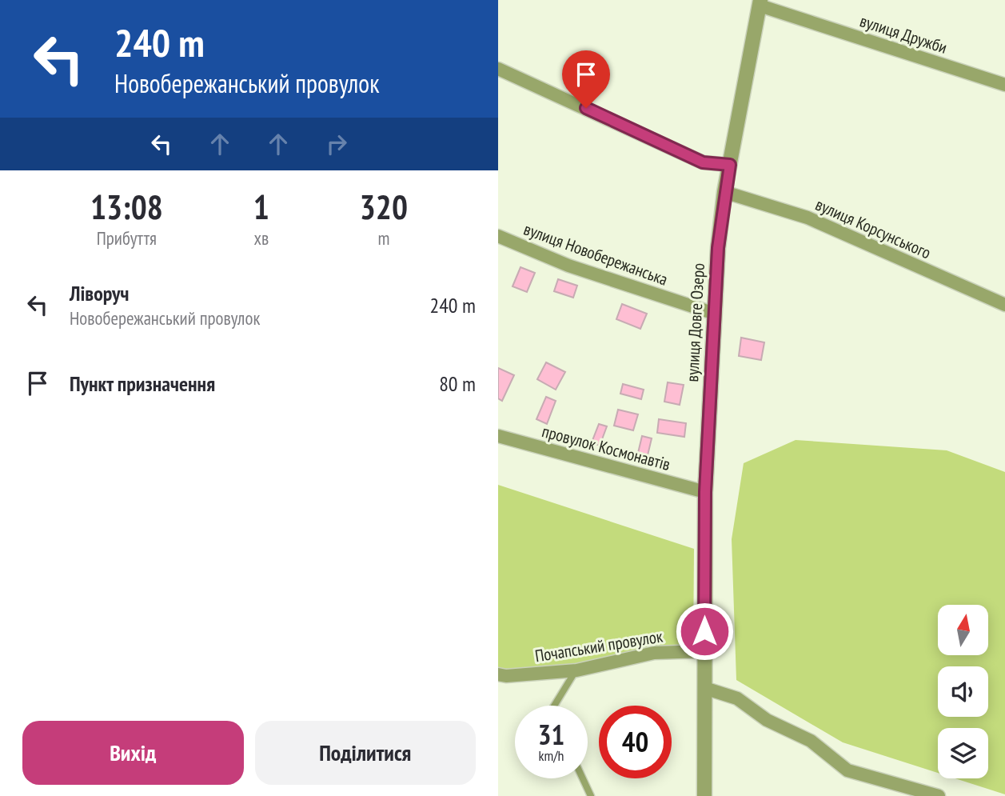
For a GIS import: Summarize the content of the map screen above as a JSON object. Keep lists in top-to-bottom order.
{
  "streets": {
    "street": [
      "вулиця Дружби",
      "вулиця Корсунського",
      "вулиця Новобережанська",
      "вулиця Довге Озеро",
      "провулок Космонавтів",
      "Почапський провулок"
    ]
  },
  "crossings": [
    ["вулиця Дружби", "вулиця Довге Озеро"],
    ["вулиця Корсунського", "вулиця Довге Озеро"],
    ["вулиця Новобережанська", "вулиця Довге Озеро"],
    ["вулиця Довге Озеро", "провулок Космонавтів"],
    ["вулиця Довге Озеро", "Почапський провулок"]
  ],
  "north": "top",
  "page": {
    "turn": ["240 m", "Новобережанський провулок"],
    "eta": [
      "13:08",
      "Прибуття",
      "1",
      "хв",
      "320",
      "m"
    ],
    "list": [
      {
        "name": "Ліворуч",
        "note": "Новобережанський провулок",
        "value": "240 m"
      },
      {
        "name": "Пункт призначення",
        "value": "80 m"
      }
    ],
    "speed": "31 km/h",
    "limit": "40",
    "buttons": ["Вихід", "Поділитися"]
  }
}
